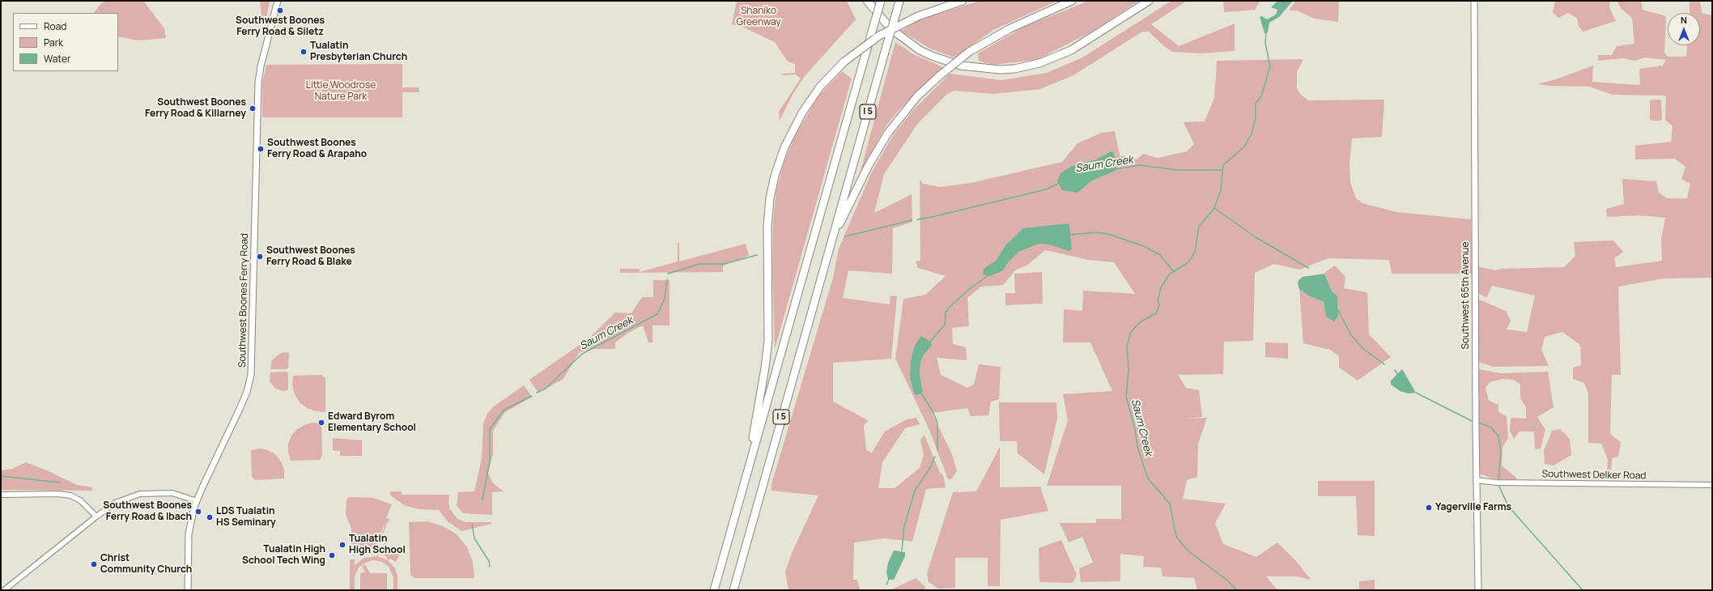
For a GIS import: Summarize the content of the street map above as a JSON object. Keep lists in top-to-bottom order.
{
  "streets": {
    "highway": ["I 5"],
    "main road": ["Southwest 65th Avenue", "Southwest Boones Ferry Road"],
    "street": ["Southwest Delker Road"]
  },
  "crossings": [
    ["Southwest 65th Avenue", "Southwest Delker Road"]
  ],
  "water": ["Saum Creek"],
  "parks": ["Shaniko Greenway", "Little Woodrose Nature Park"],
  "places": [
    "Southwest Boones Ferry Road & Siletz",
    "Tualatin Presbyterian Church",
    "Southwest Boones Ferry Road & Killarney",
    "Southwest Boones Ferry Road & Arapaho",
    "Southwest Boones Ferry Road & Blake",
    "Edward Byrom Elementary School",
    "Yagerville Farms",
    "Southwest Boones Ferry Road & Ibach",
    "LDS Tualatin HS Seminary",
    "Tualatin High School",
    "Tualatin High School Tech Wing",
    "Christ Community Church"
  ],
  "legend": ["Road", "Park", "Water"],
  "north": "top"
}
